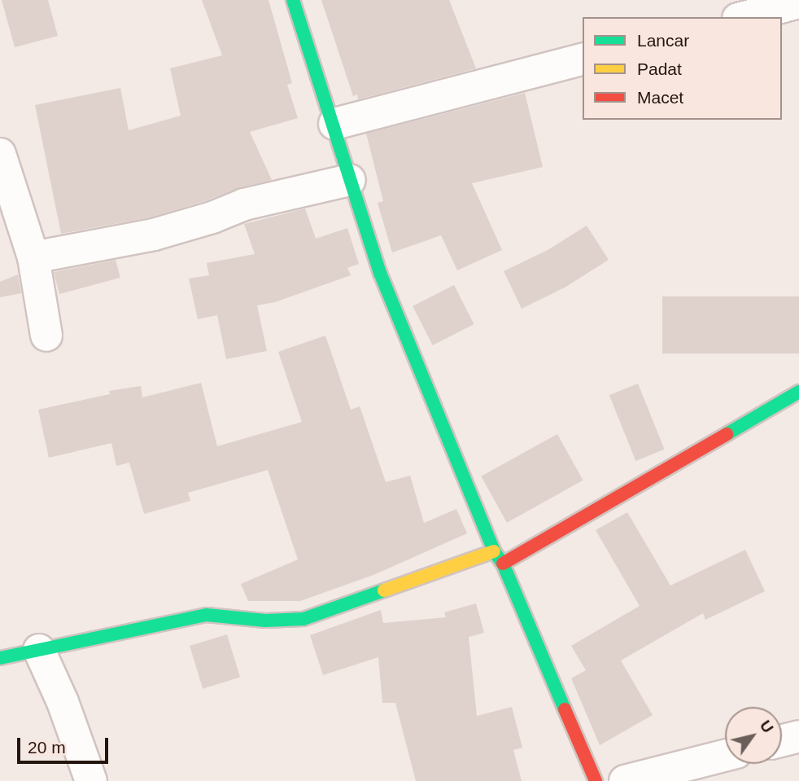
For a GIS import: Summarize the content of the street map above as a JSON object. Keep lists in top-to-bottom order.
{
  "legend": ["Lancar", "Padat", "Macet"],
  "scale_bar": "20 m",
  "north": "top right"
}
